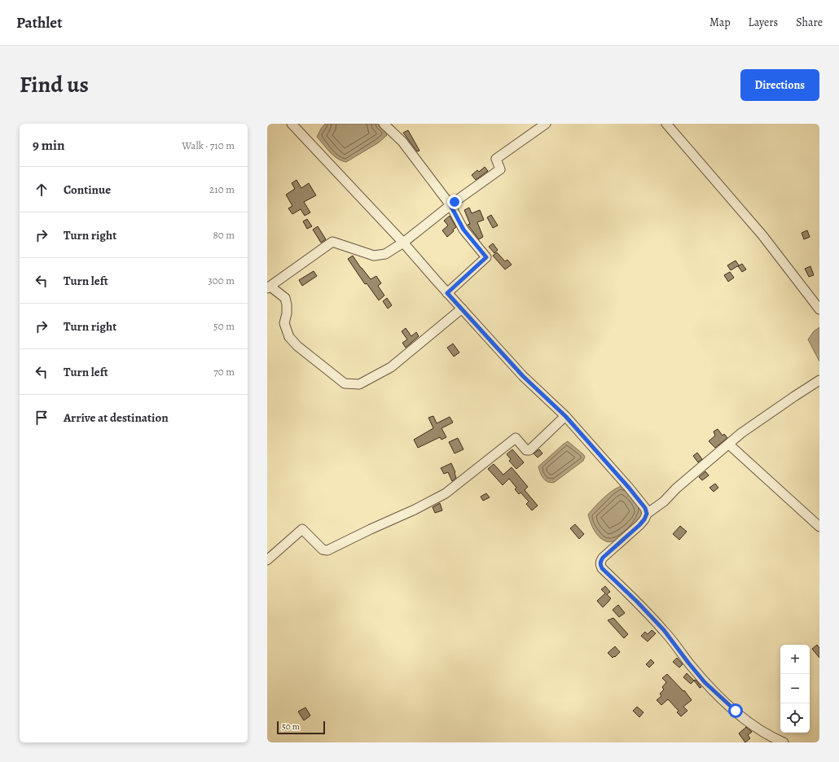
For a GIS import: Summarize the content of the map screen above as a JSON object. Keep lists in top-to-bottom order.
{
  "scale_bar": "50 m",
  "page": {
    "header": "Pathlet",
    "nav": ["Map", "Layers", "Share"],
    "title": "Find us",
    "buttons": "Directions",
    "heading": ["9 min", "Walk · 710 m"],
    "list": [
      ["Continue", "210 m"],
      ["Turn right", "80 m"],
      ["Turn left", "300 m"],
      ["Turn right", "50 m"],
      ["Turn left", "70 m"],
      "Arrive at destination"
    ],
    "map_buttons": ["+", "−"],
    "scale": "50 m"
  }
}
